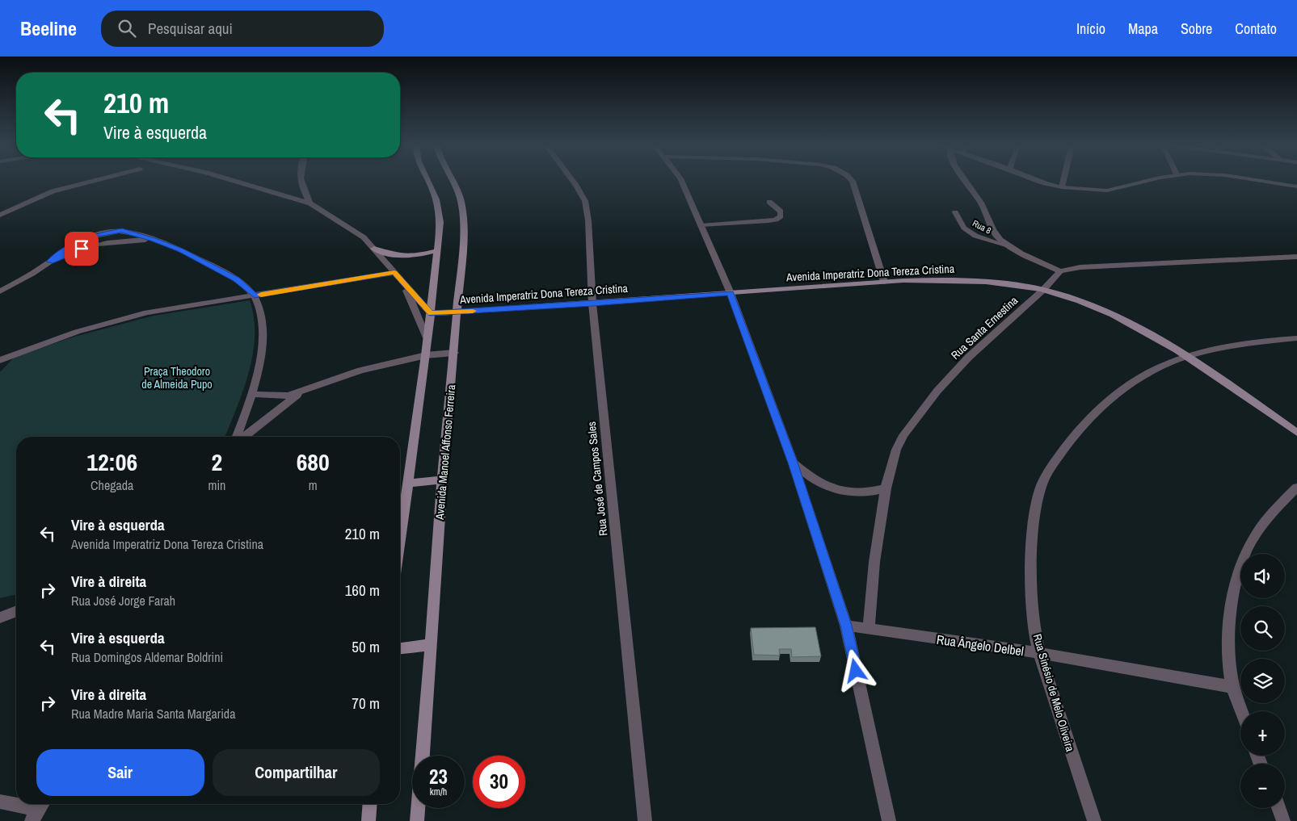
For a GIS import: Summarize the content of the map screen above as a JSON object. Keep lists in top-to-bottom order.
{
  "streets": {
    "main road": ["Avenida Imperatriz Dona Tereza Cristina", "Avenida Manoel Affonso Ferreira"],
    "street": [
      "Rua Santa Ernestina",
      "Rua José de Campos Sales",
      "Rua Ângelo Delbel",
      "Rua Sinésio de Melo Oliveira"
    ],
    "lane": ["Rua 8"]
  },
  "crossings": [
    ["Avenida Imperatriz Dona Tereza Cristina", "Rua Santa Ernestina"],
    ["Avenida Imperatriz Dona Tereza Cristina", "Avenida Manoel Affonso Ferreira"],
    ["Avenida Imperatriz Dona Tereza Cristina", "Rua José de Campos Sales"],
    ["Avenida Imperatriz Dona Tereza Cristina", "Rua Sinésio de Melo Oliveira"],
    ["Rua Santa Ernestina", "Rua Ângelo Delbel"],
    ["Rua Ângelo Delbel", "Rua Sinésio de Melo Oliveira"]
  ],
  "parks": ["Praça Theodoro de Almeida Pupo"],
  "page": {
    "header": "Beeline",
    "search": "Pesquisar aqui",
    "nav": [
      "Início",
      "Mapa",
      "Sobre",
      "Contato"
    ],
    "turn": ["210 m", "Vire à esquerda"],
    "eta": [
      "12:06",
      "Chegada",
      "2",
      "min",
      "680",
      "m"
    ],
    "list": [
      {
        "name": "Vire à esquerda",
        "note": "Avenida Imperatriz Dona Tereza Cristina",
        "value": "210 m"
      },
      {
        "name": "Vire à direita",
        "note": "Rua José Jorge Farah",
        "value": "160 m"
      },
      {
        "name": "Vire à esquerda",
        "note": "Rua Domingos Aldemar Boldrini",
        "value": "50 m"
      },
      {
        "name": "Vire à direita",
        "note": "Rua Madre Maria Santa Margarida",
        "value": "70 m"
      }
    ],
    "map_buttons": ["+", "−"],
    "buttons": ["Sair", "Compartilhar"],
    "speed": "23 km/h",
    "limit": "30"
  }
}
